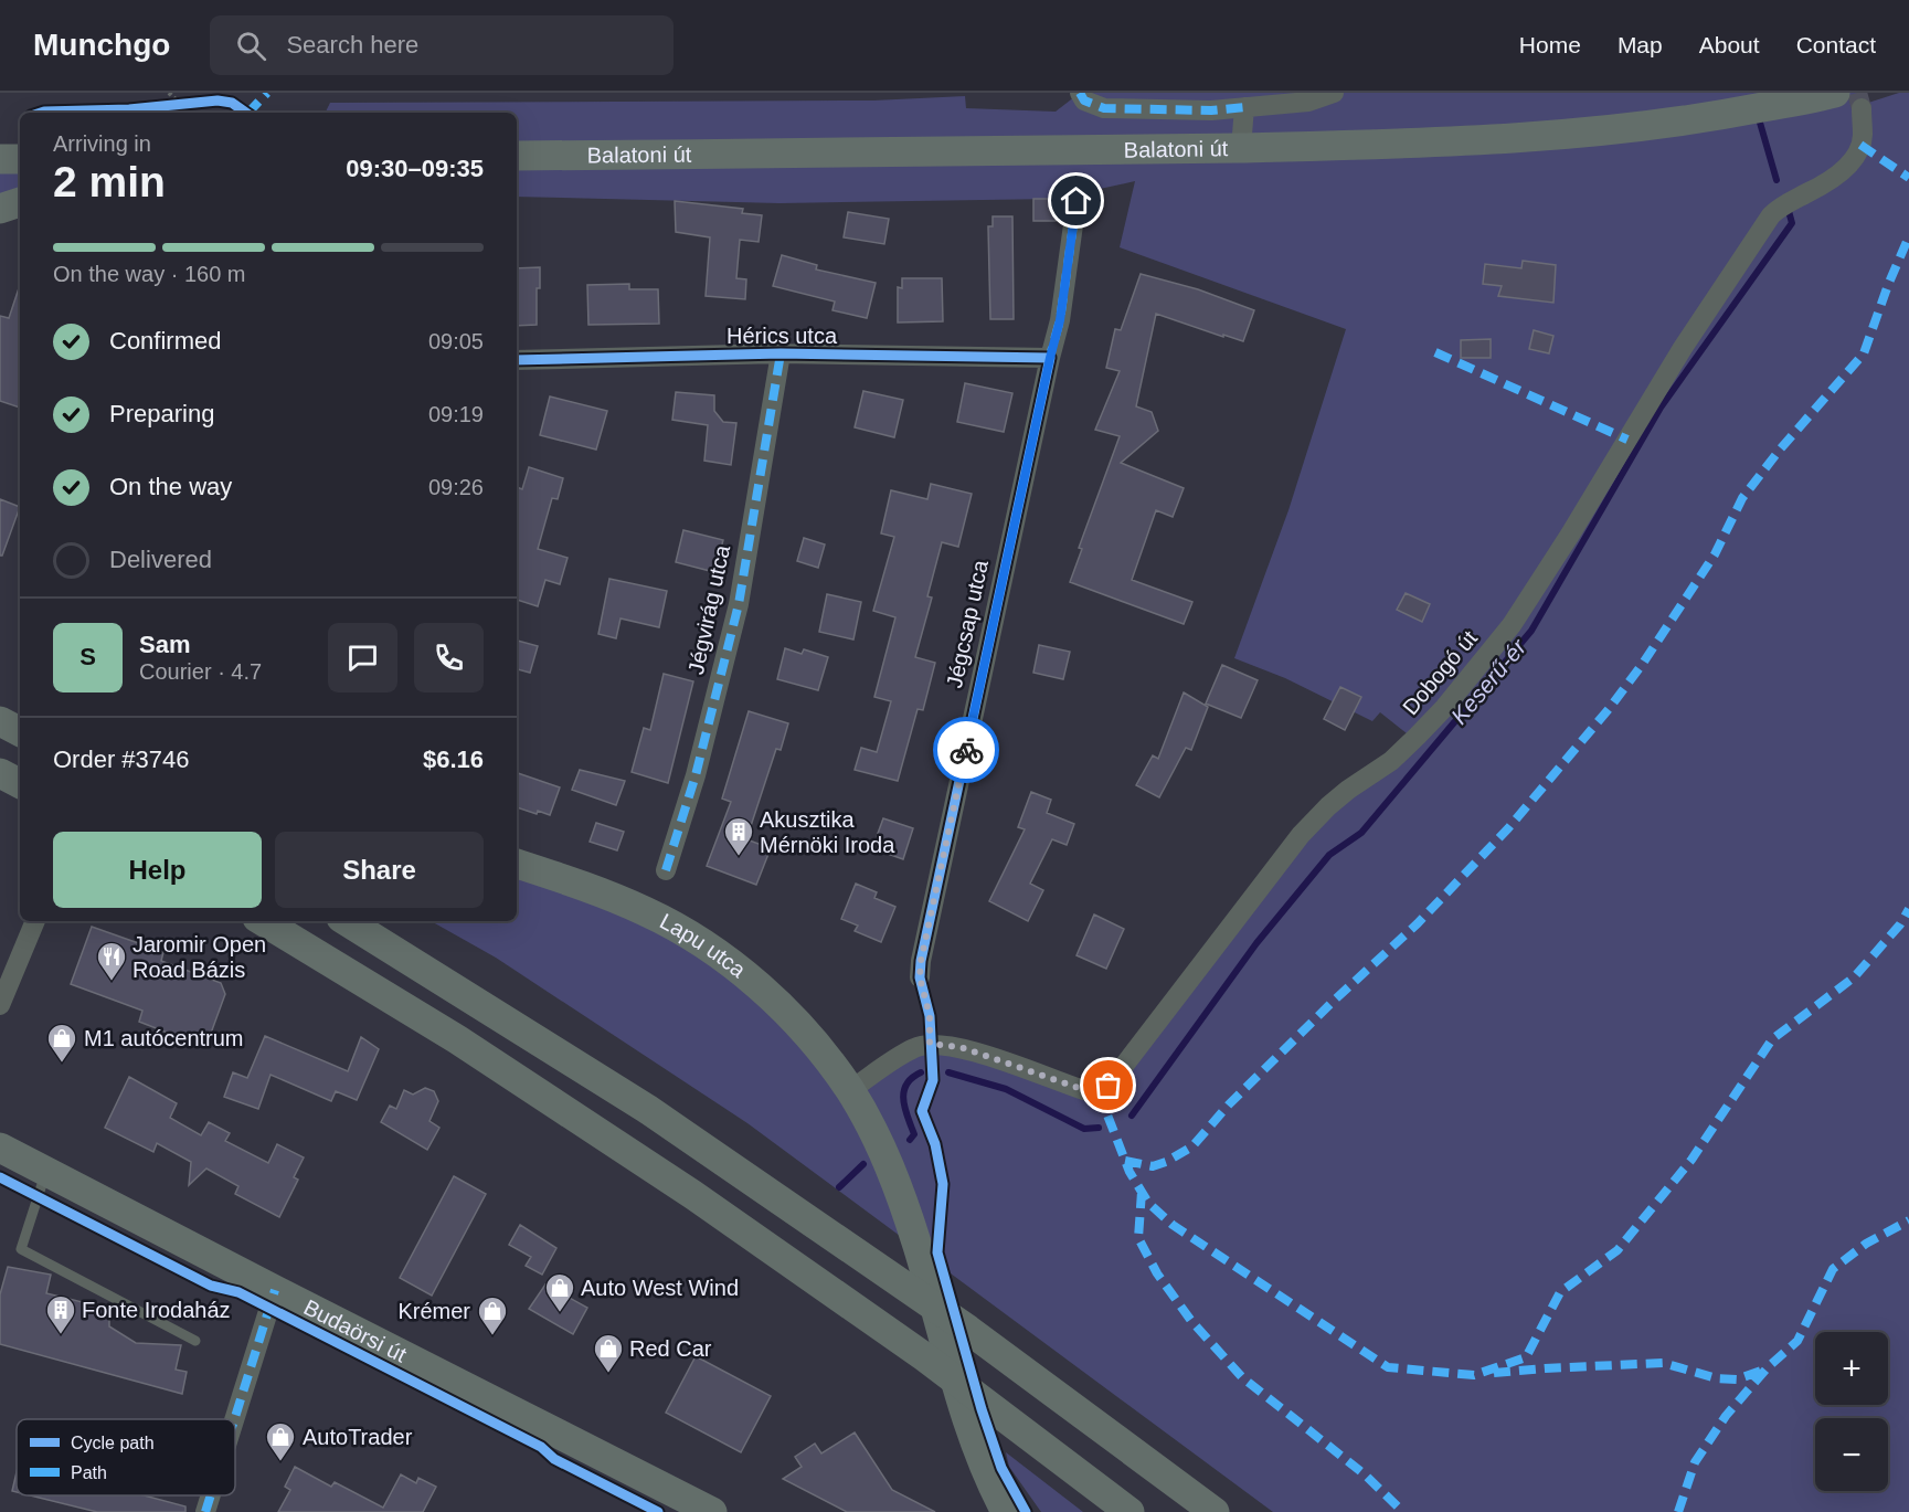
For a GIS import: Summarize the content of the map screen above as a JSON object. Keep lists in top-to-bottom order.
{
  "streets": {
    "main road": ["Balatoni út", "Lapu utca", "Budaörsi út"],
    "street": [
      "Hérics utca",
      "Jégvirág utca",
      "Jégcsap utca",
      "Dobogó út"
    ]
  },
  "crossings": [
    ["Hérics utca", "Jégvirág utca"],
    ["Hérics utca", "Jégcsap utca"],
    ["Jégcsap utca", "Dobogó út"]
  ],
  "water": ["Keserű-ér"],
  "places": {
    "building": ["Akusztika Mérnöki Iroda", "Fonte Irodaház"],
    "restaurant": ["Jaromir Open Road Bázis"],
    "shop": [
      "M1 autócentrum",
      "Auto West Wind",
      "Krémer",
      "Red Car",
      "AutoTrader"
    ]
  },
  "legend": ["Cycle path", "Path"],
  "page": {
    "header": "Munchgo",
    "search": "Search here",
    "nav": [
      "Home",
      "Map",
      "About",
      "Contact"
    ],
    "heading": ["2 min", "Arriving in", "09:30–09:35"],
    "panel": [
      "Sam",
      "Courier · 4.7",
      "Order #3746",
      "$6.16"
    ],
    "bar": "On the way · 160 m",
    "list": [
      ["Confirmed", "09:05"],
      ["Preparing", "09:19"],
      ["On the way", "09:26"],
      "Delivered"
    ],
    "round": "S",
    "buttons": ["Help", "Share"],
    "map_buttons": ["+", "−"]
  }
}
